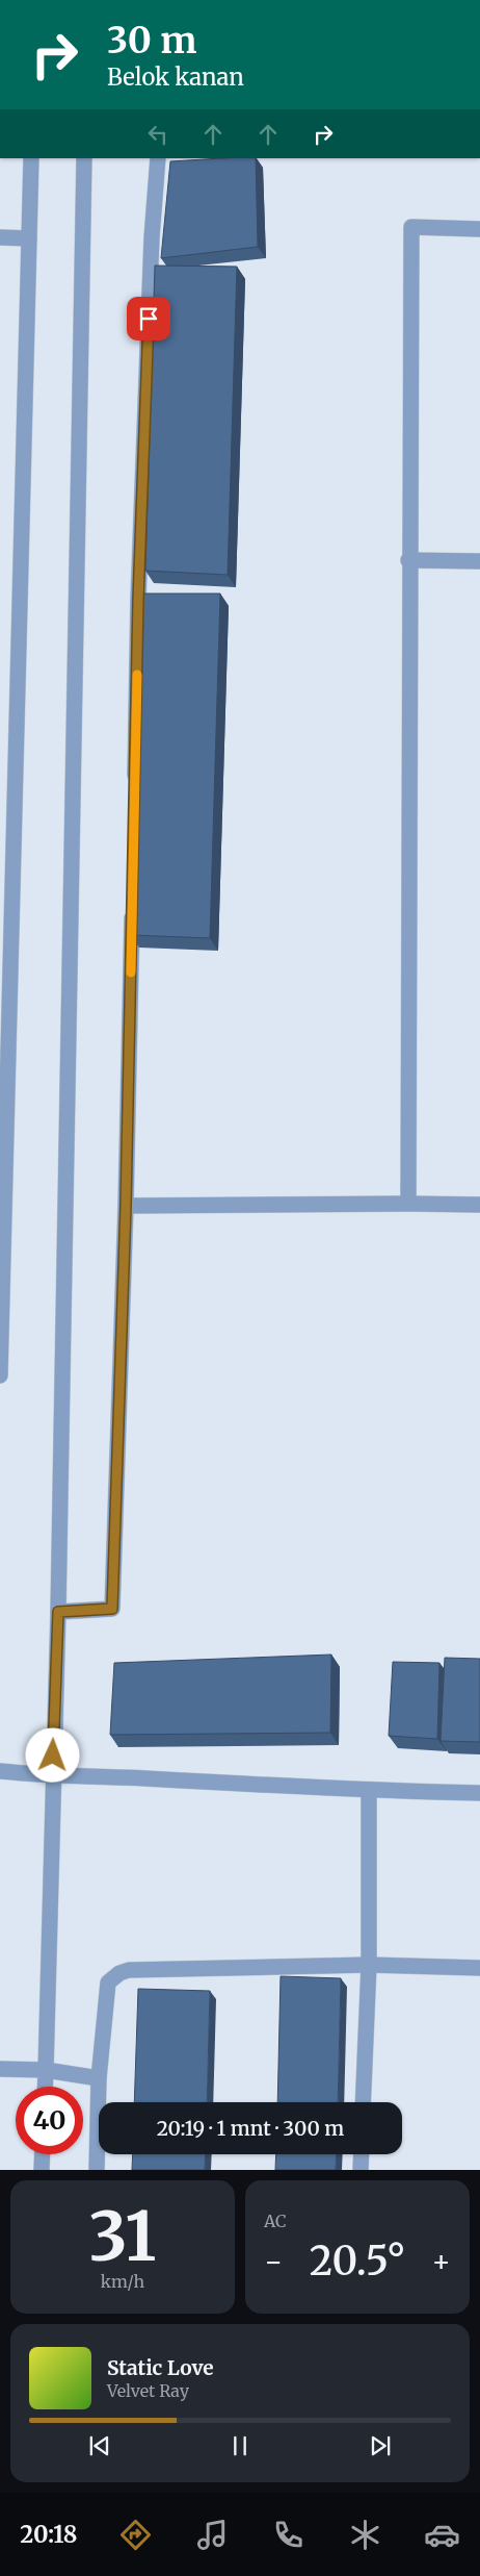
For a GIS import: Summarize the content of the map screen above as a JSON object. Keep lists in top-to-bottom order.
{
  "page": {
    "turn": ["30 m", "Belok kanan"],
    "limit": "40",
    "trip": "20:19 · 1 mnt · 300 m",
    "tile": [
      ["31", "km/h"],
      "AC"
    ],
    "heat": ["−", "20.5°", "+"],
    "song": ["Static Love", "Velvet Ray"],
    "tabs": "20:18"
  }
}
